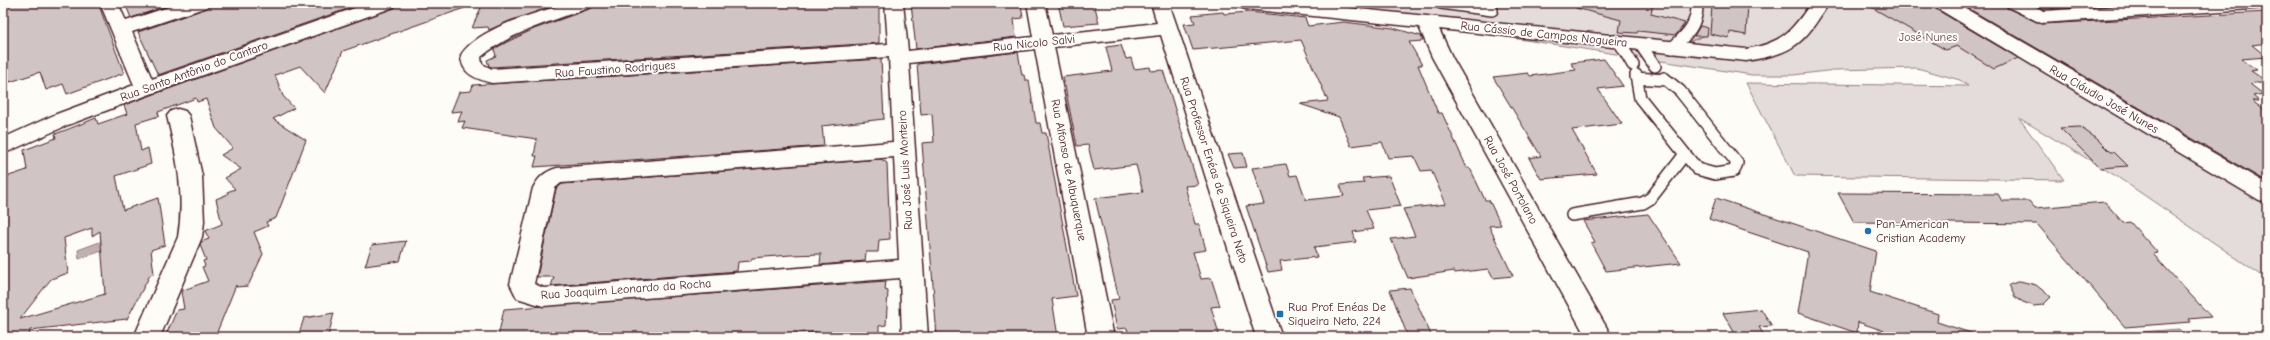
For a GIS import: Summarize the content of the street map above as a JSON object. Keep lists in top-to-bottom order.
{
  "streets": {
    "street": [
      "Rua Cássio de Campos Nogueira",
      "Rua Nicolo Salvi",
      "Rua Faustino Rodrigues",
      "Rua Santo Antônio do Cantaro",
      "Rua Cláudio José Nunes",
      "Rua José Luis Monteiro",
      "Rua Alfonso de Albuquerque",
      "Rua Professor Enéas de Siqueira Neto",
      "Rua José Portolano",
      "Rua Joaquim Leonardo da Rocha"
    ]
  },
  "crossings": [
    ["Rua Cássio de Campos Nogueira", "Rua José Portolano"],
    ["Rua Nicolo Salvi", "Rua Faustino Rodrigues"],
    ["Rua Nicolo Salvi", "Rua José Luis Monteiro"],
    ["Rua Nicolo Salvi", "Rua Alfonso de Albuquerque"],
    ["Rua Nicolo Salvi", "Rua Professor Enéas de Siqueira Neto"],
    ["Rua Faustino Rodrigues", "Rua José Luis Monteiro"],
    ["Rua José Luis Monteiro", "Rua Joaquim Leonardo da Rocha"]
  ],
  "parks": ["José Nunes"],
  "places": {
    "other": ["Pan-American Cristian Academy"],
    "transit": ["Rua Prof. Enéas De Siqueira Neto, 224"]
  }
}
